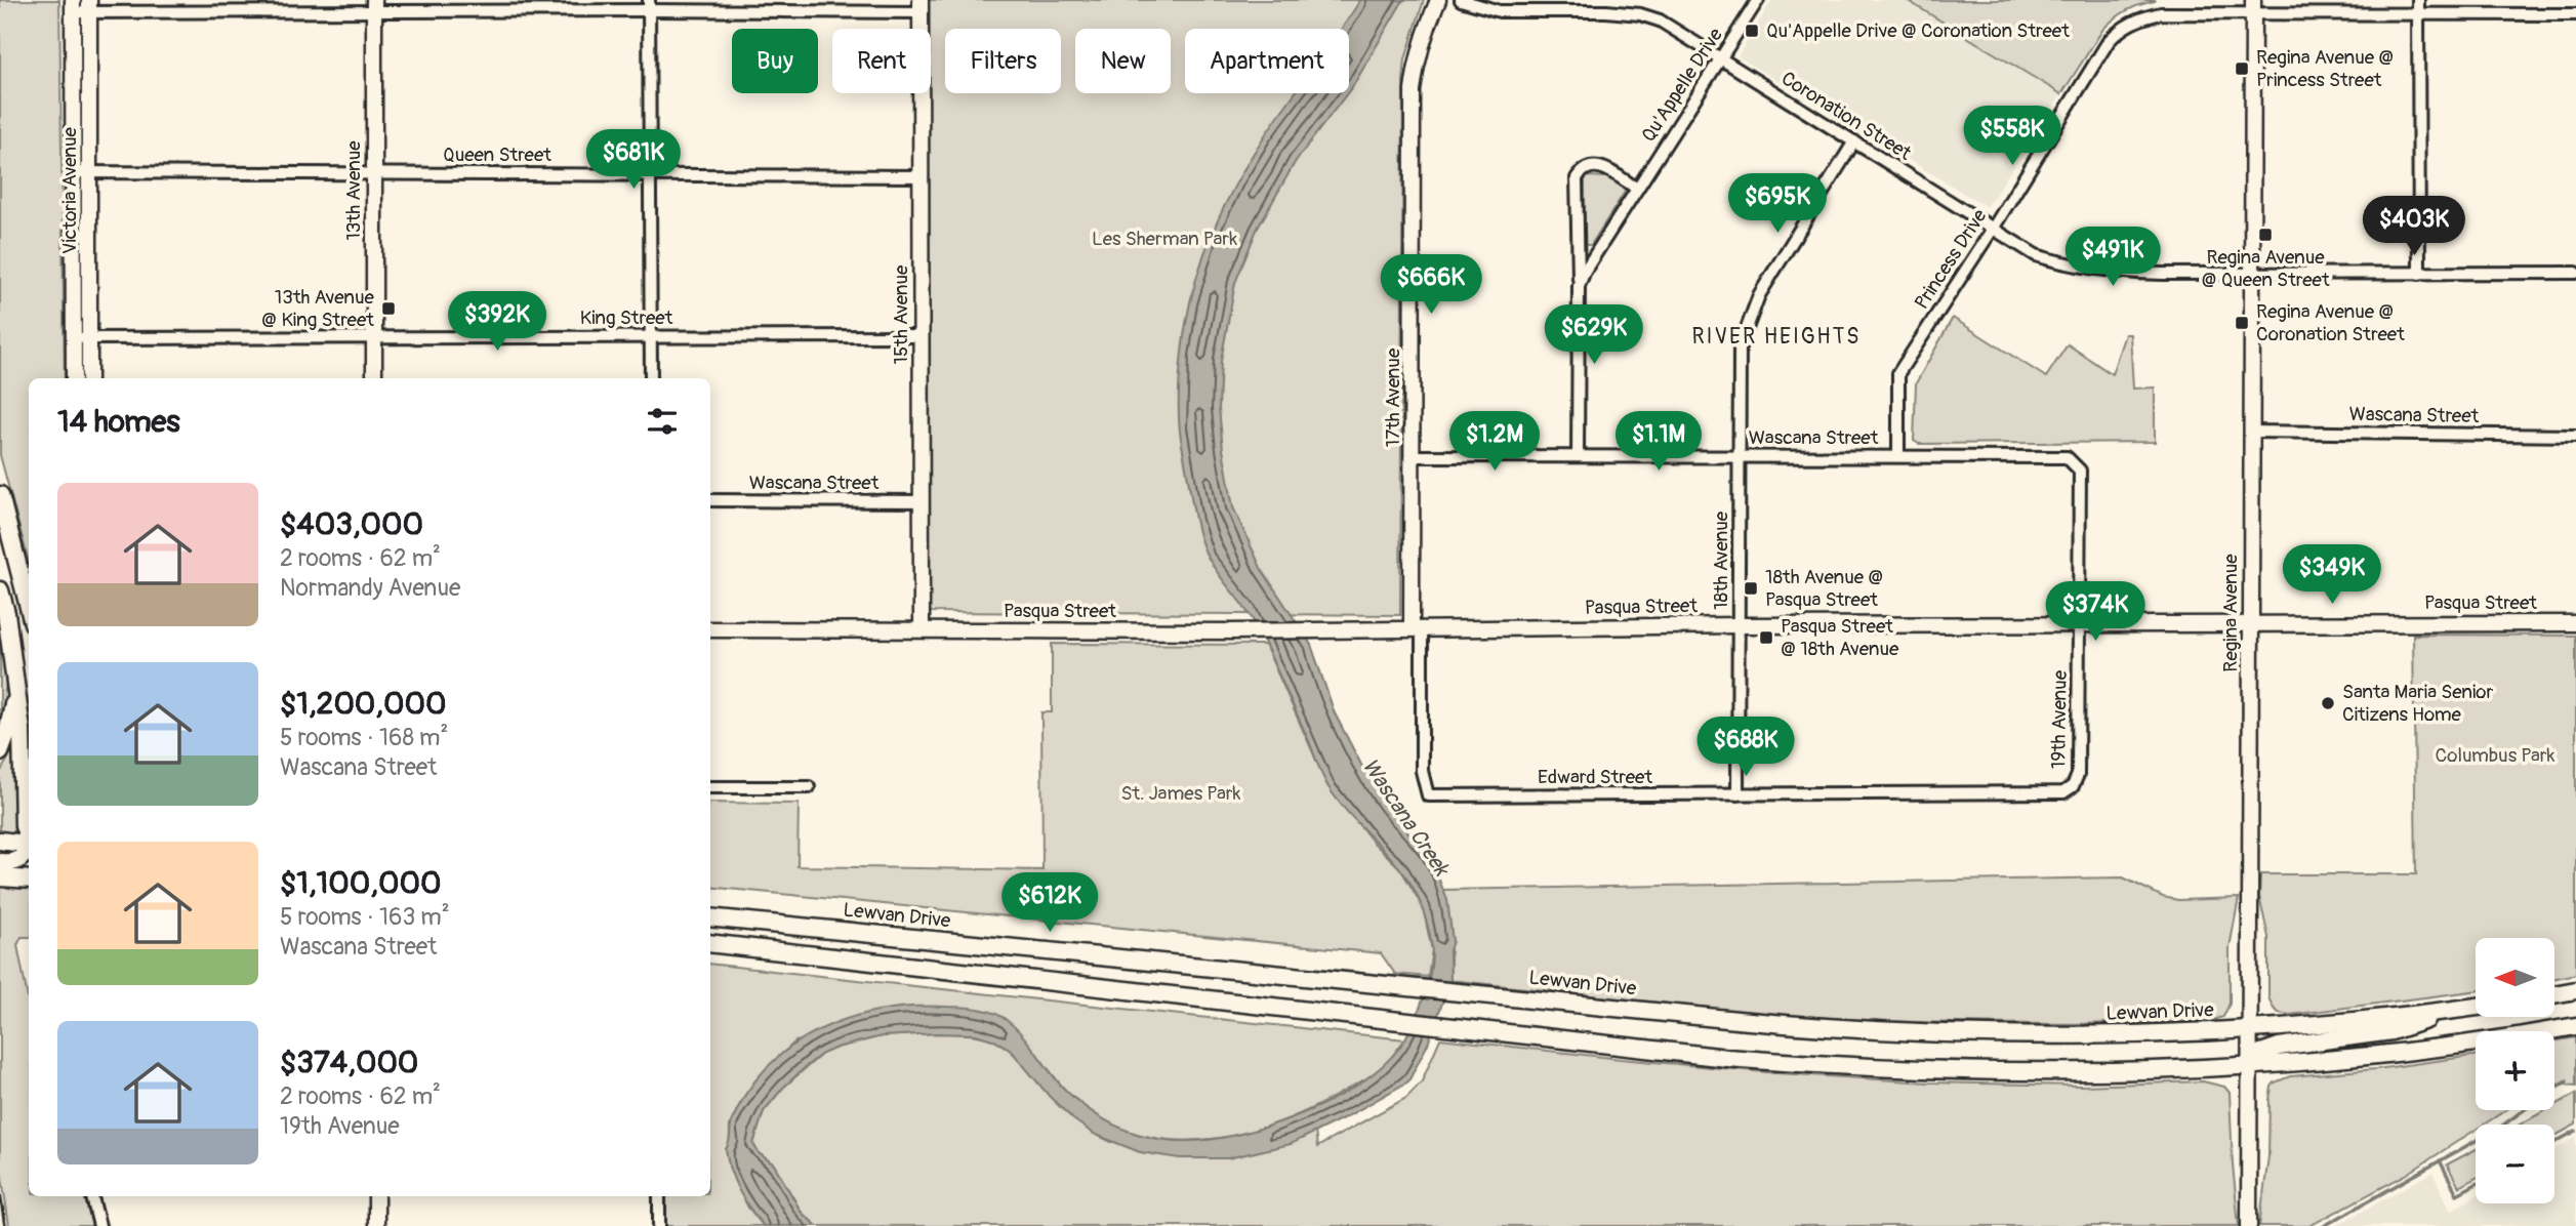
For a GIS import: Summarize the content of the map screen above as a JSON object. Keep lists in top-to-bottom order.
{
  "streets": {
    "main road": ["Lewvan Drive"],
    "street": [
      "Qu'Appelle Drive",
      "Coronation Street",
      "Queen Street",
      "Victoria Avenue",
      "13th Avenue",
      "Princess Drive",
      "15th Avenue",
      "King Street",
      "17th Avenue",
      "Wascana Street",
      "18th Avenue",
      "Pasqua Street",
      "Regina Avenue",
      "19th Avenue",
      "Edward Street"
    ]
  },
  "crossings": [
    ["Qu'Appelle Drive", "Coronation Street"],
    ["Qu'Appelle Drive", "Wascana Street"],
    ["Coronation Street", "Princess Drive"],
    ["Coronation Street", "18th Avenue"],
    ["Coronation Street", "Regina Avenue"],
    ["Queen Street", "Victoria Avenue"],
    ["Queen Street", "13th Avenue"],
    ["Queen Street", "15th Avenue"],
    ["Victoria Avenue", "King Street"],
    ["13th Avenue", "King Street"],
    ["Princess Drive", "Wascana Street"],
    ["Princess Drive", "Regina Avenue"],
    ["15th Avenue", "King Street"],
    ["15th Avenue", "Wascana Street"],
    ["15th Avenue", "Pasqua Street"],
    ["17th Avenue", "Wascana Street"],
    ["17th Avenue", "Pasqua Street"],
    ["17th Avenue", "Edward Street"],
    ["Wascana Street", "18th Avenue"],
    ["Wascana Street", "Regina Avenue"],
    ["Wascana Street", "19th Avenue"],
    ["18th Avenue", "Pasqua Street"],
    ["18th Avenue", "Edward Street"],
    ["Pasqua Street", "Regina Avenue"],
    ["Pasqua Street", "19th Avenue"],
    ["Regina Avenue", "Lewvan Drive"],
    ["19th Avenue", "Edward Street"]
  ],
  "districts": ["RIVER HEIGHTS"],
  "water": ["Wascana Creek"],
  "parks": ["Les Sherman Park", "Columbus Park", "St. James Park"],
  "places": {
    "transit": [
      "Qu'Appelle Drive @ Coronation Street",
      "Regina Avenue @ Princess Street",
      "Regina Avenue @ Queen Street",
      "13th Avenue @ King Street",
      "Regina Avenue @ Coronation Street",
      "18th Avenue @ Pasqua Street",
      "Pasqua Street @ 18th Avenue"
    ],
    "other": ["Santa Maria Senior Citizens Home"]
  },
  "north": "left",
  "page": {
    "chip": [
      "Buy",
      "Rent",
      "Filters",
      "New",
      "Apartment"
    ],
    "price": [
      "$558K",
      "$681K",
      "$695K",
      "$403K",
      "$491K",
      "$666K",
      "$392K",
      "$629K",
      "$1.2M",
      "$1.1M",
      "$349K",
      "$374K",
      "$688K",
      "$612K"
    ],
    "heading": "14 homes",
    "list": [
      {
        "name": "$403,000",
        "note": "2 rooms · 62 m² · Normandy Avenue"
      },
      {
        "name": "$1,200,000",
        "note": "5 rooms · 168 m² · Wascana Street"
      },
      {
        "name": "$1,100,000",
        "note": "5 rooms · 163 m² · Wascana Street"
      },
      {
        "name": "$374,000",
        "note": "2 rooms · 62 m² · 19th Avenue"
      }
    ],
    "map_buttons": ["+", "−"]
  }
}
